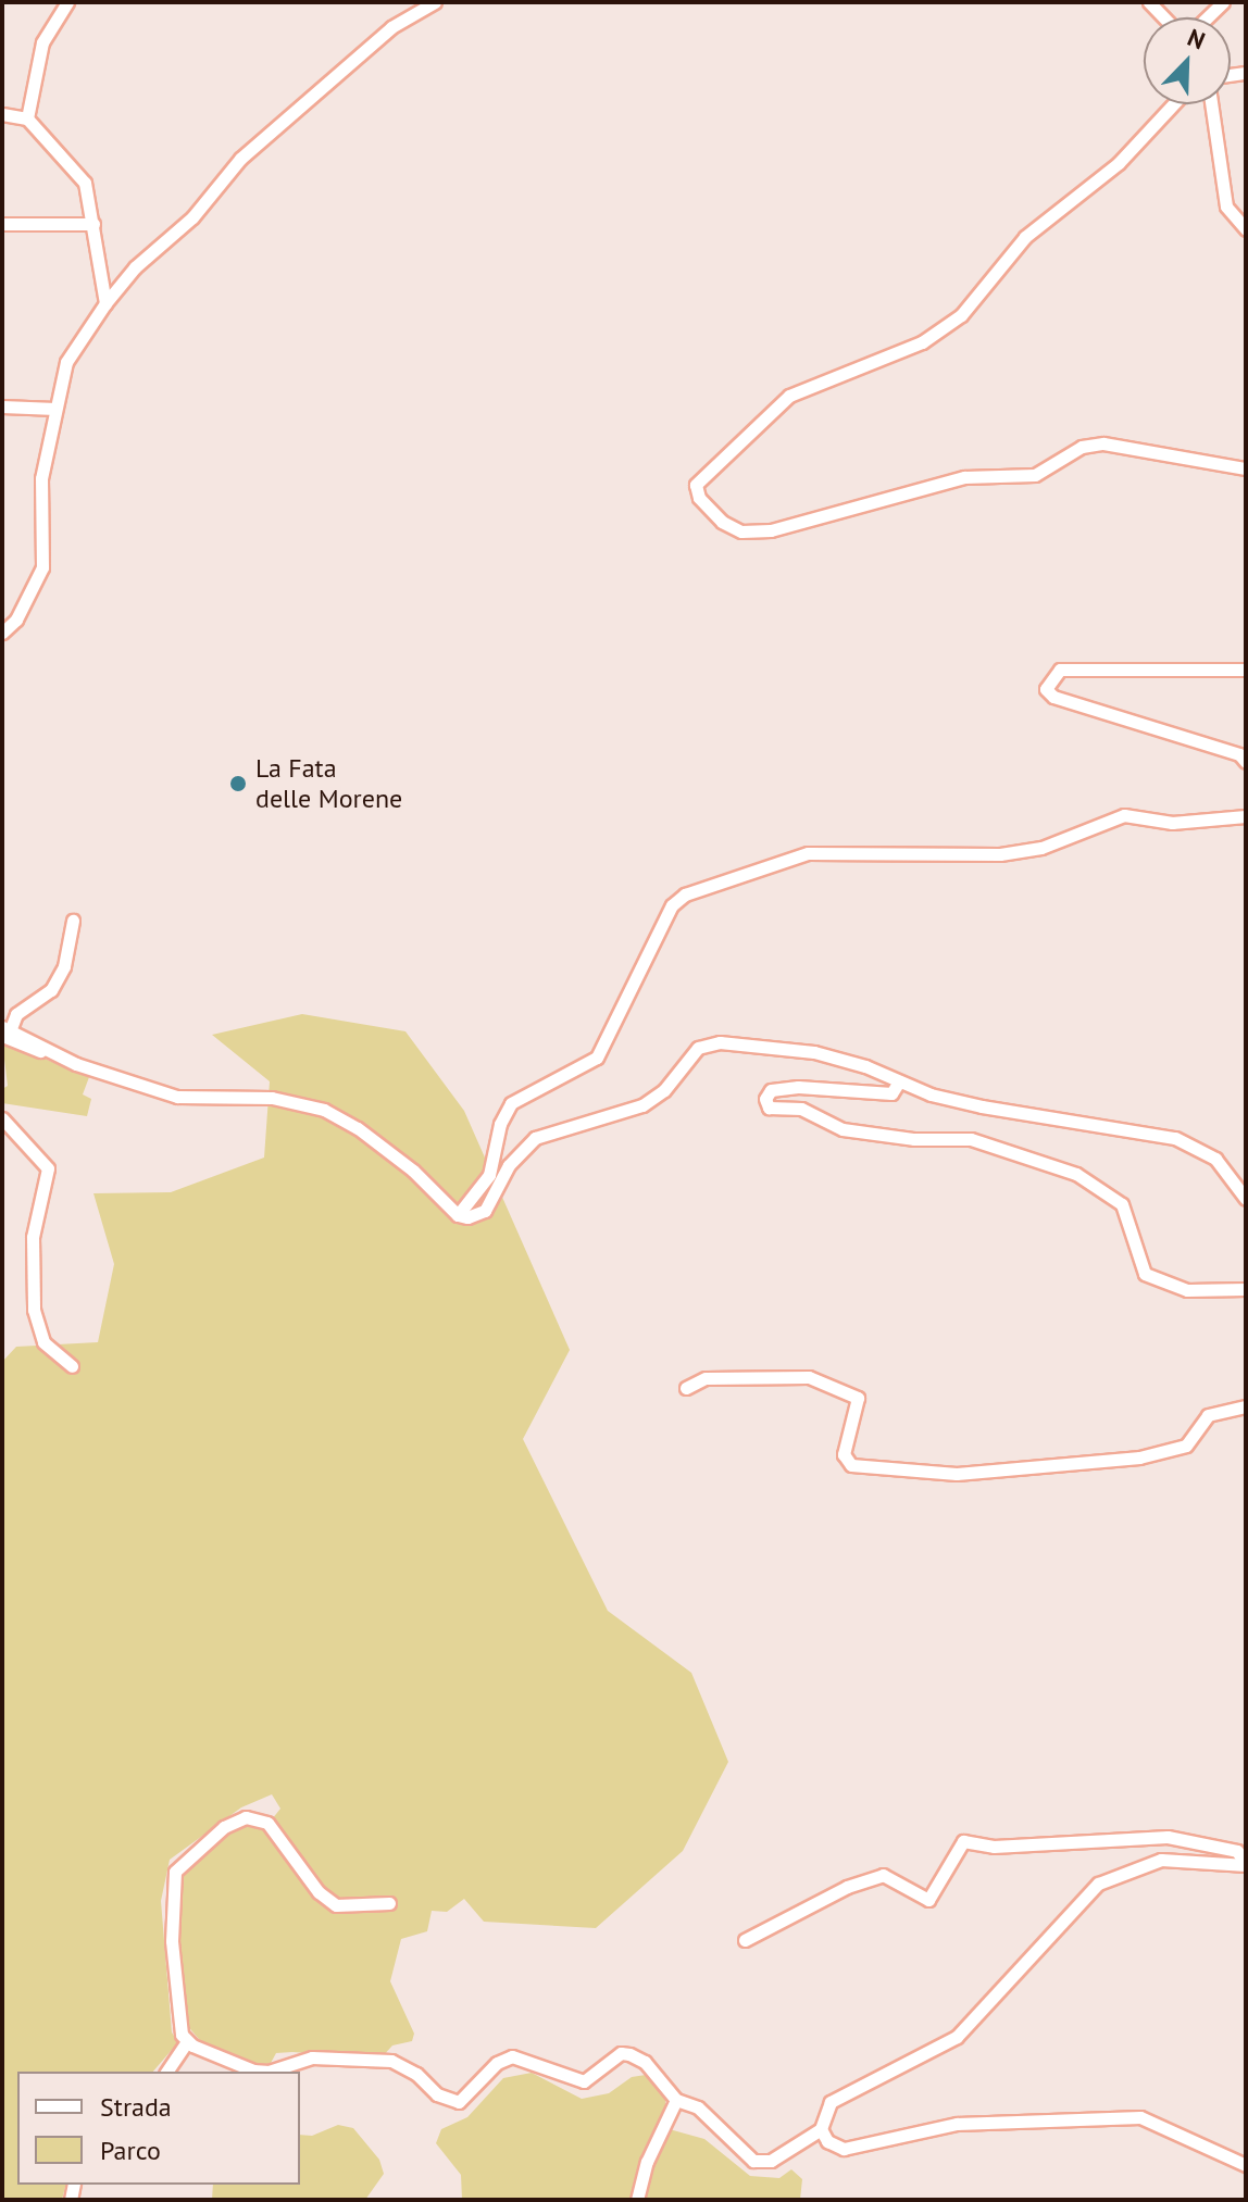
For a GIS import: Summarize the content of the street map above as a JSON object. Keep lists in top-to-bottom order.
{
  "places": ["La Fata delle Morene"],
  "legend": ["Strada", "Parco"],
  "north": "top right"
}
